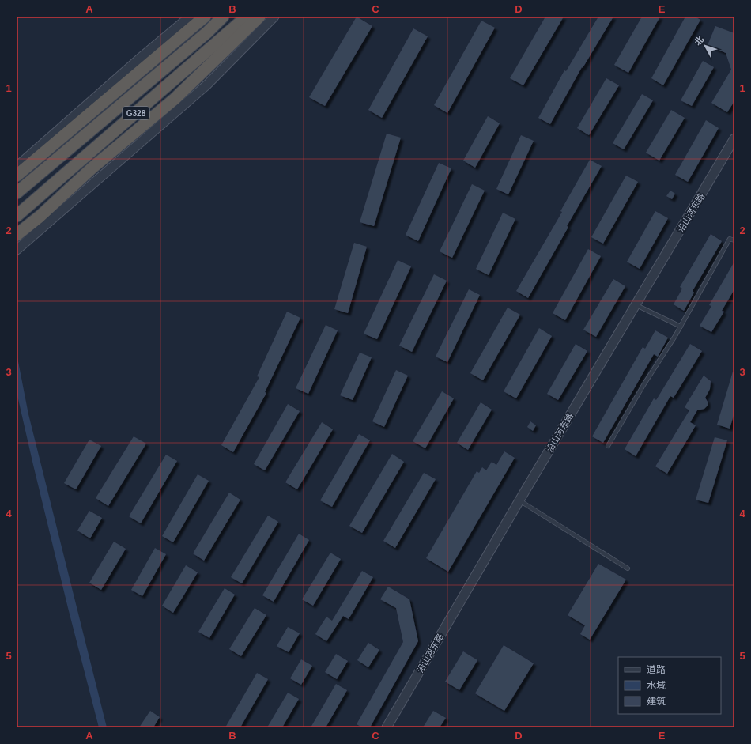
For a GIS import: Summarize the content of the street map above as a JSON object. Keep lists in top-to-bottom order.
{
  "streets": {
    "highway": ["G328"],
    "street": ["沿山河东路"]
  },
  "legend": ["道路", "水域", "建筑"],
  "north": "top left",
  "grid": {
    "columns": [
      "A",
      "B",
      "C",
      "D",
      "E"
    ],
    "rows": [
      "1",
      "2",
      "3",
      "4",
      "5"
    ]
  }
}
